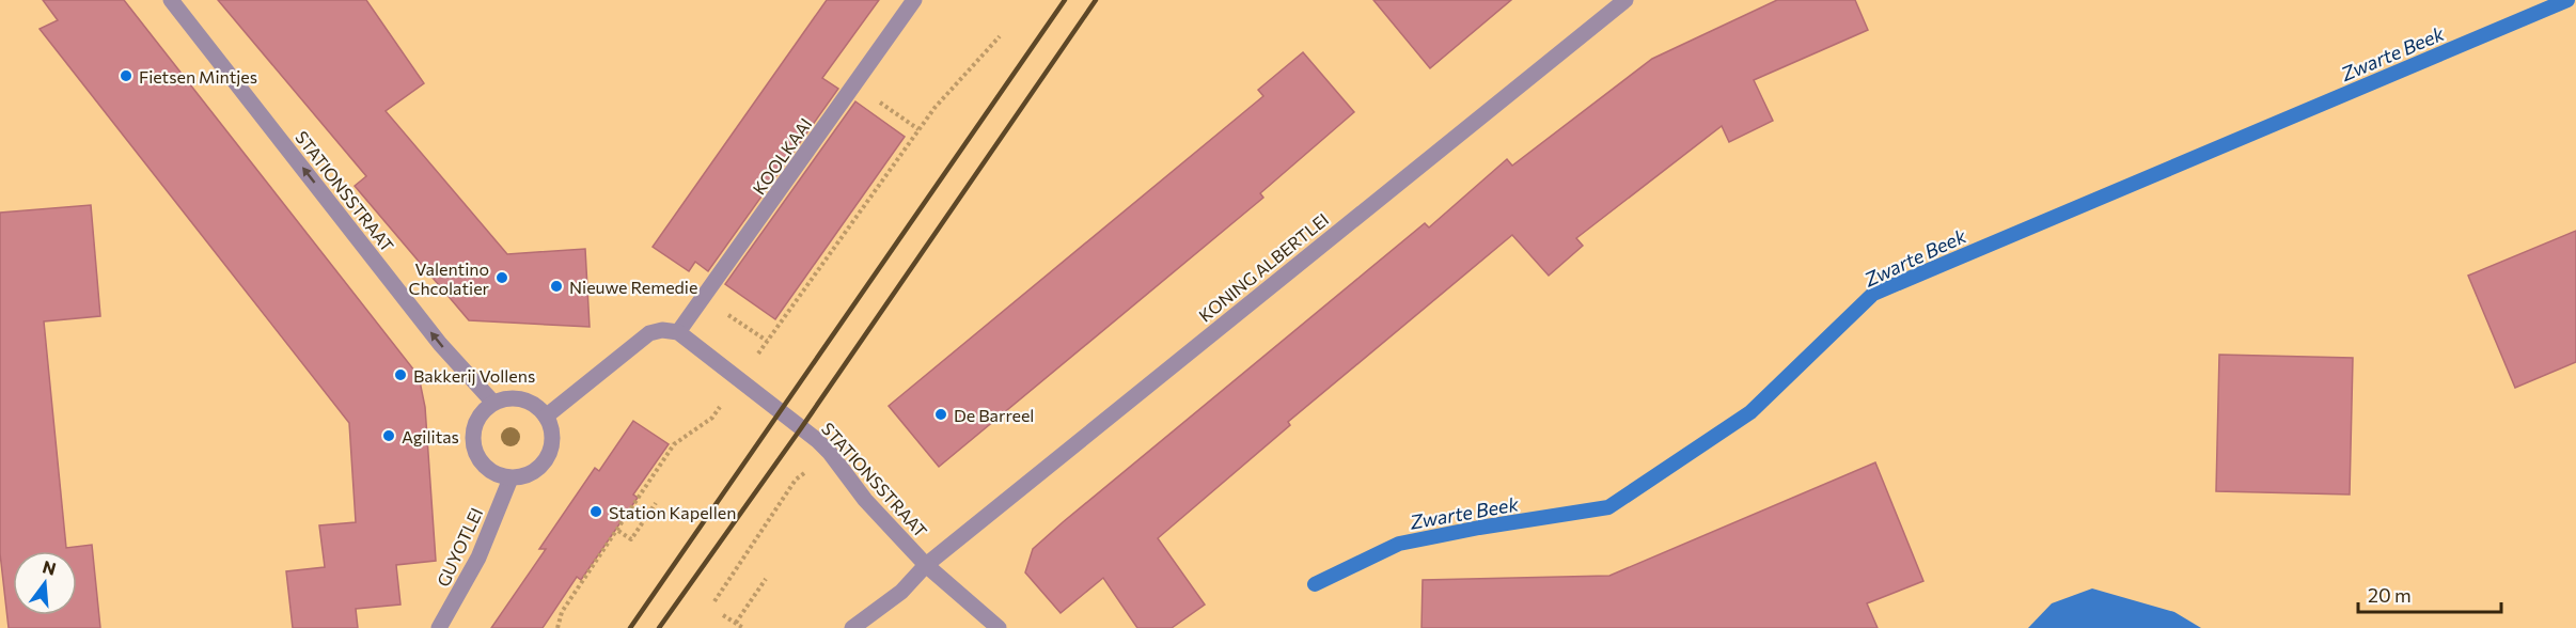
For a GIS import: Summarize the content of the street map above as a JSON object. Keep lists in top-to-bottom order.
{
  "streets": {
    "street": [
      "KOOLKAAI",
      "STATIONSSTRAAT",
      "KONING ALBERTLEI",
      "GUYOTLEI"
    ]
  },
  "crossings": [
    ["KOOLKAAI", "STATIONSSTRAAT"],
    ["STATIONSSTRAAT", "KONING ALBERTLEI"],
    ["STATIONSSTRAAT", "GUYOTLEI"]
  ],
  "one_way": ["STATIONSSTRAAT"],
  "water": ["Zwarte Beek"],
  "places": [
    "Fietsen Mintjes",
    "Valentino Chcolatier",
    "Nieuwe Remedie",
    "Bakkerij Vollens",
    "De Barreel",
    "Agilitas",
    "Station Kapellen"
  ],
  "scale_bar": "20 m",
  "north": "top"
}
